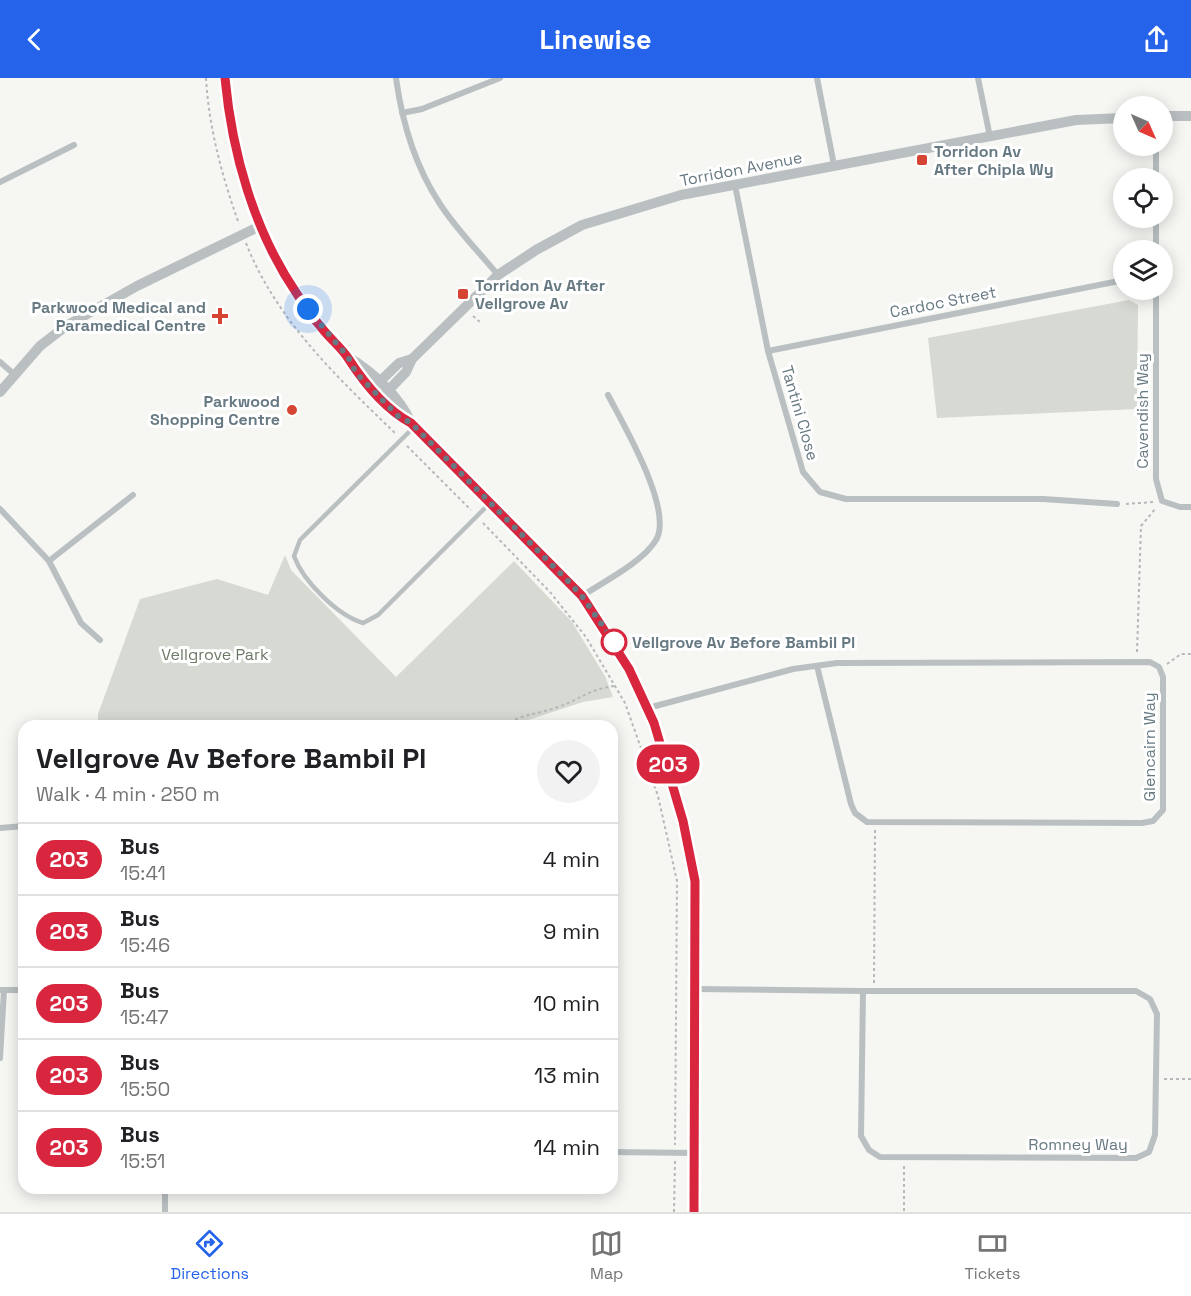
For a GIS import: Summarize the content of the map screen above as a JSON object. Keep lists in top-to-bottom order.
{
  "streets": {
    "street": [
      "Torridon Avenue",
      "Cardoc Street",
      "Cavendish Way",
      "Tantini Close",
      "Glencairn Way",
      "Romney Way"
    ]
  },
  "crossings": [
    ["Torridon Avenue", "Tantini Close"],
    ["Cardoc Street", "Tantini Close"]
  ],
  "parks": ["Vellgrove Park"],
  "places": {
    "transit": ["Torridon Av After Chipla Wy", "Torridon Av After Vellgrove Av"],
    "health": ["Parkwood Medical and Paramedical Centre"],
    "other": ["Parkwood Shopping Centre", "Vellgrove Av Before Bambil Pl"]
  },
  "lines": ["bus line 203"],
  "north": "bottom right",
  "page": {
    "header": "Linewise",
    "on_map": "203",
    "heading": ["Vellgrove Av Before Bambil Pl", "Walk · 4 min · 250 m"],
    "list": [
      {
        "mark": "203",
        "name": "Bus",
        "note": "15:41",
        "value": "4 min"
      },
      {
        "mark": "203",
        "name": "Bus",
        "note": "15:46",
        "value": "9 min"
      },
      {
        "mark": "203",
        "name": "Bus",
        "note": "15:47",
        "value": "10 min"
      },
      {
        "mark": "203",
        "name": "Bus",
        "note": "15:50",
        "value": "13 min"
      },
      {
        "mark": "203",
        "name": "Bus",
        "note": "15:51",
        "value": "14 min"
      }
    ],
    "tabs": ["Directions", "Map", "Tickets"]
  }
}
